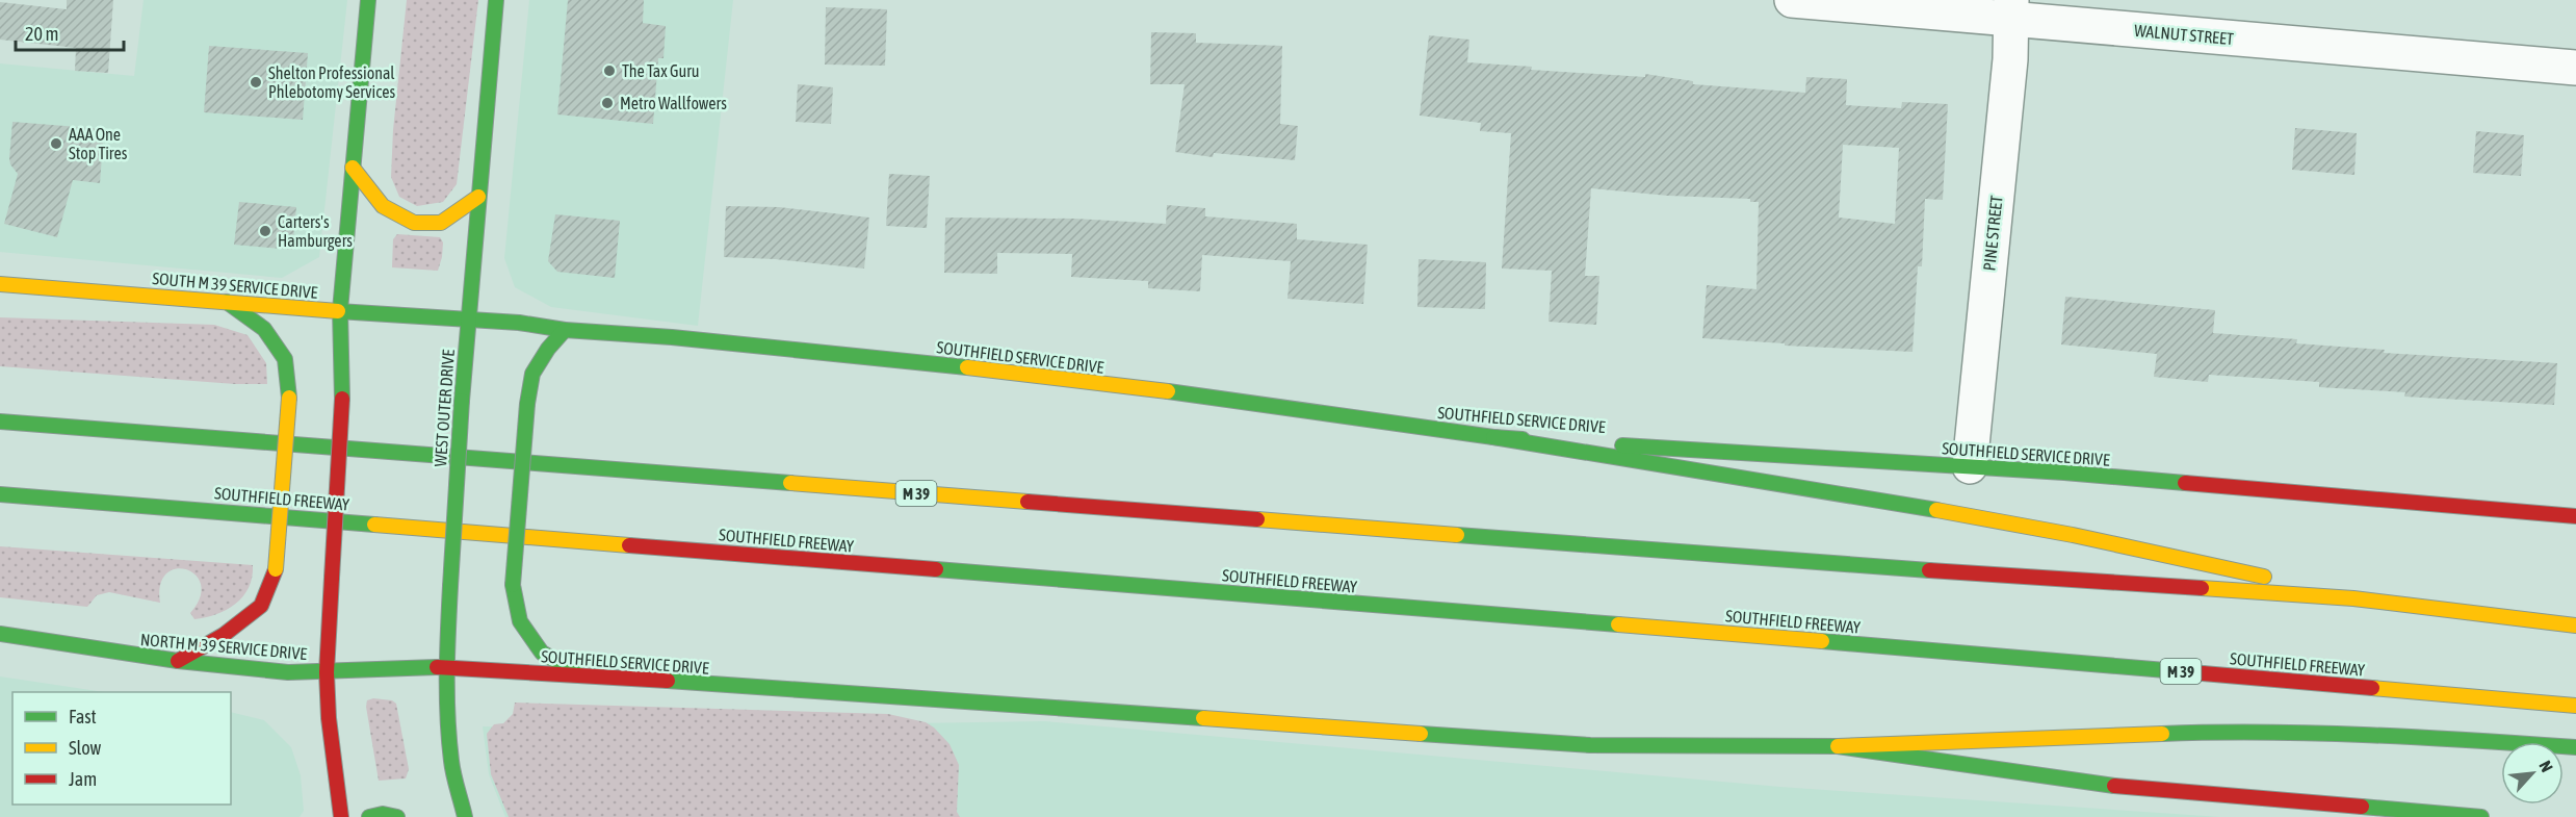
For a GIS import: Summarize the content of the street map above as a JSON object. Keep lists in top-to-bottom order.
{
  "streets": {
    "main road": [
      "SOUTH M 39 SERVICE DRIVE",
      "SOUTHFIELD SERVICE DRIVE",
      "WEST OUTER DRIVE",
      "M 39",
      "SOUTHFIELD FREEWAY",
      "NORTH M 39 SERVICE DRIVE"
    ],
    "street": ["WALNUT STREET", "PINE STREET"]
  },
  "crossings": [
    ["WALNUT STREET", "PINE STREET"],
    ["PINE STREET", "SOUTHFIELD SERVICE DRIVE"],
    ["SOUTH M 39 SERVICE DRIVE", "SOUTHFIELD SERVICE DRIVE"],
    ["SOUTH M 39 SERVICE DRIVE", "WEST OUTER DRIVE"],
    ["SOUTHFIELD SERVICE DRIVE", "WEST OUTER DRIVE"],
    ["SOUTHFIELD SERVICE DRIVE", "NORTH M 39 SERVICE DRIVE"],
    ["WEST OUTER DRIVE", "NORTH M 39 SERVICE DRIVE"]
  ],
  "places": [
    "The Tax Guru",
    "Shelton Professional Phlebotomy Services",
    "Metro Wallfowers",
    "AAA One Stop Tires",
    "Carters's Hamburgers"
  ],
  "legend": ["Fast", "Slow", "Jam"],
  "scale_bar": "20 m",
  "north": "top right"
}
